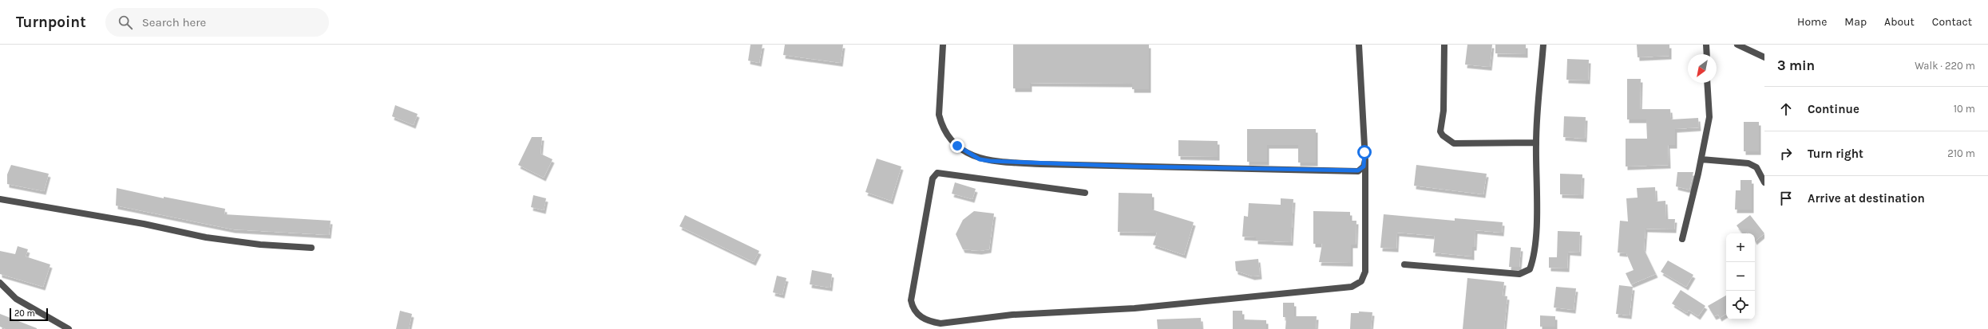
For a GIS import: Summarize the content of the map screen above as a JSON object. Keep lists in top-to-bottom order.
{
  "scale_bar": "20 m",
  "north": "bottom left",
  "page": {
    "header": "Turnpoint",
    "search": "Search here",
    "nav": [
      "Home",
      "Map",
      "About",
      "Contact"
    ],
    "heading": ["3 min", "Walk · 220 m"],
    "list": [
      ["Continue", "10 m"],
      ["Turn right", "210 m"],
      "Arrive at destination"
    ],
    "map_buttons": ["+", "−"],
    "scale": "20 m"
  }
}
